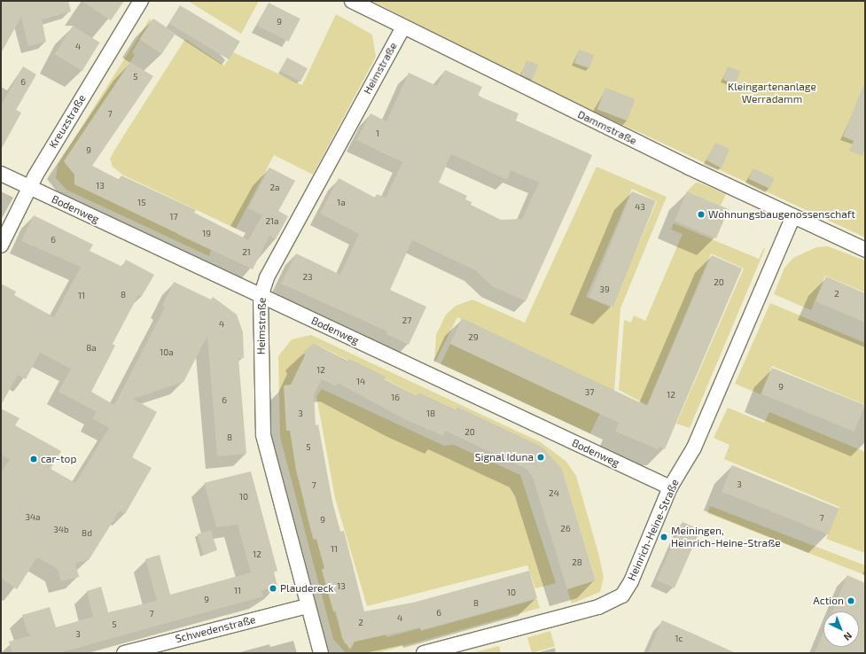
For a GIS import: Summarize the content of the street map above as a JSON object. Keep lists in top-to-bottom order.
{
  "streets": {
    "street": [
      "Heimstraße",
      "Kreuzstraße",
      "Dammstraße",
      "Bodenweg",
      "Heinrich-Heine-Straße",
      "Schwedenstraße"
    ]
  },
  "crossings": [
    ["Heimstraße", "Dammstraße"],
    ["Heimstraße", "Bodenweg"],
    ["Heimstraße", "Schwedenstraße"],
    ["Kreuzstraße", "Bodenweg"],
    ["Dammstraße", "Heinrich-Heine-Straße"],
    ["Bodenweg", "Heinrich-Heine-Straße"]
  ],
  "parks": ["Kleingartenanlage Werradamm"],
  "places": [
    "Wohnungsbaugenossenschaft",
    "Signal Iduna",
    "car-top",
    "Meiningen, Heinrich-Heine-Straße",
    "Plaudereck",
    "Action"
  ],
  "house_numbers": [
    "9",
    "4",
    "5",
    "6",
    "7",
    "1",
    "9",
    "13",
    "2a",
    "15",
    "1a",
    "43",
    "17",
    "21a",
    "19",
    "6",
    "21",
    "23",
    "20",
    "39",
    "2",
    "8",
    "11",
    "27",
    "4",
    "29",
    "8a",
    "10a",
    "12",
    "14",
    "9",
    "37",
    "12",
    "16",
    "6",
    "3",
    "18",
    "20",
    "8",
    "5",
    "3",
    "7",
    "24",
    "10",
    "34a",
    "7",
    "9",
    "26",
    "34b",
    "8d",
    "11",
    "12",
    "28",
    "13",
    "11",
    "10",
    "9",
    "8",
    "6",
    "7",
    "4",
    "2",
    "5",
    "3",
    "1c"
  ],
  "north": "bottom right"
}
